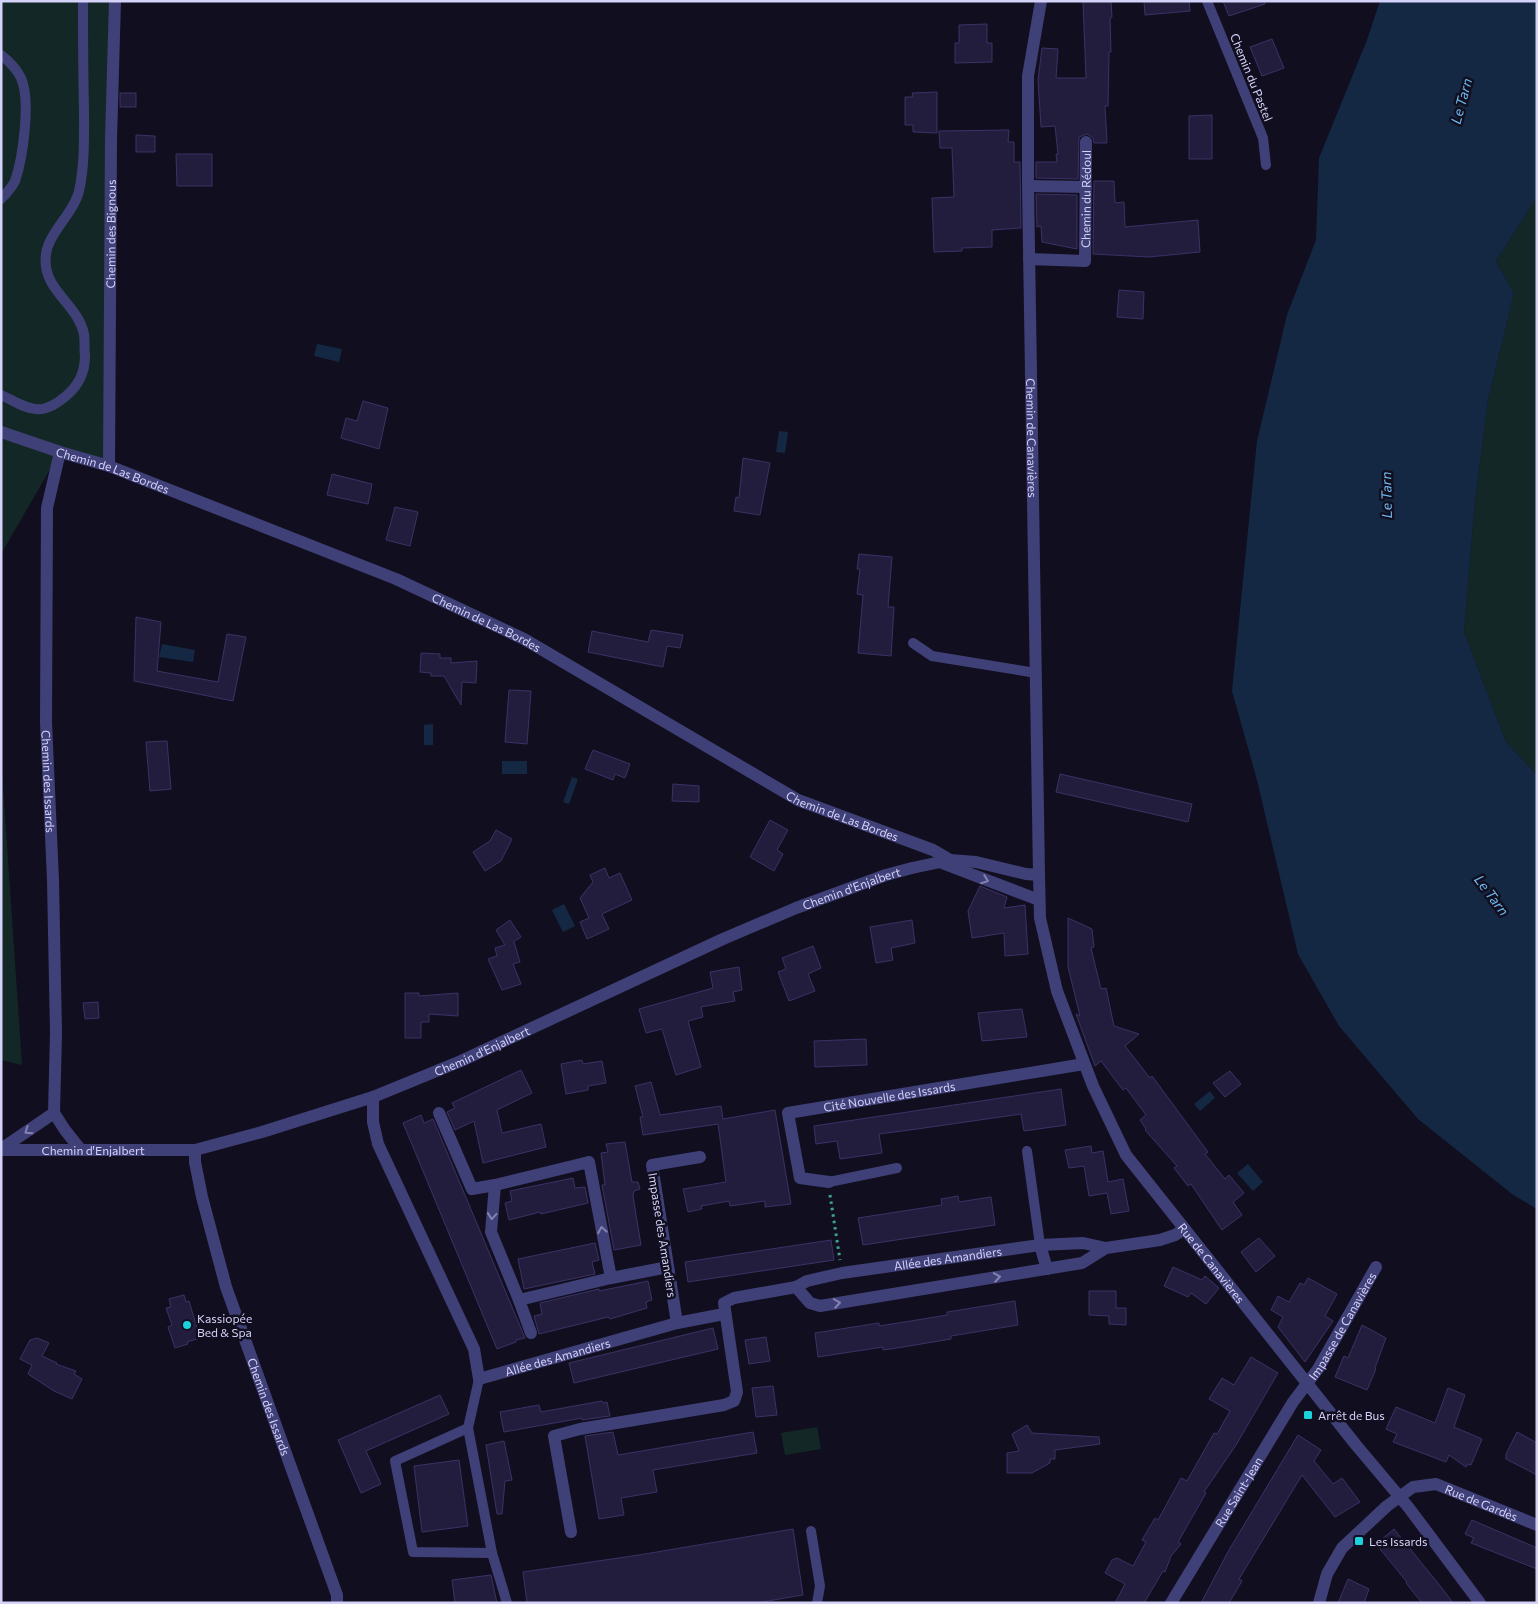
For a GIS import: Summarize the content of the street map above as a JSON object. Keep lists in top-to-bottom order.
{
  "streets": {
    "street": [
      "Chemin du Rédoul",
      "Chemin des Bignous",
      "Chemin de Canavières",
      "Chemin de Las Bordes",
      "Chemin des Issards",
      "Chemin d'Enjalbert",
      "Cité Nouvelle des Issards",
      "Impasse des Amandiers",
      "Allée des Amandiers",
      "Rue de Canavières",
      "Impasse de Canavières",
      "Rue Saint-Jean",
      "Rue de Gardès"
    ],
    "lane": ["Chemin du Pastel"]
  },
  "crossings": [
    ["Chemin du Rédoul", "Chemin de Canavières"],
    ["Chemin des Bignous", "Chemin de Las Bordes"],
    ["Chemin de Canavières", "Chemin d'Enjalbert"],
    ["Chemin de Canavières", "Rue de Canavières"],
    ["Chemin de Las Bordes", "Chemin des Issards"],
    ["Chemin de Las Bordes", "Chemin d'Enjalbert"],
    ["Chemin des Issards", "Chemin d'Enjalbert"],
    ["Chemin d'Enjalbert", "Rue de Canavières"],
    ["Cité Nouvelle des Issards", "Rue de Canavières"],
    ["Impasse des Amandiers", "Allée des Amandiers"],
    ["Allée des Amandiers", "Rue de Canavières"],
    ["Rue de Canavières", "Impasse de Canavières"],
    ["Rue de Canavières", "Rue Saint-Jean"],
    ["Rue de Canavières", "Rue de Gardès"],
    ["Impasse de Canavières", "Rue Saint-Jean"]
  ],
  "water": ["Le Tarn"],
  "places": {
    "other": ["Kassiopée Bed & Spa"],
    "transit": ["Arrêt de Bus", "Les Issards"]
  }
}
